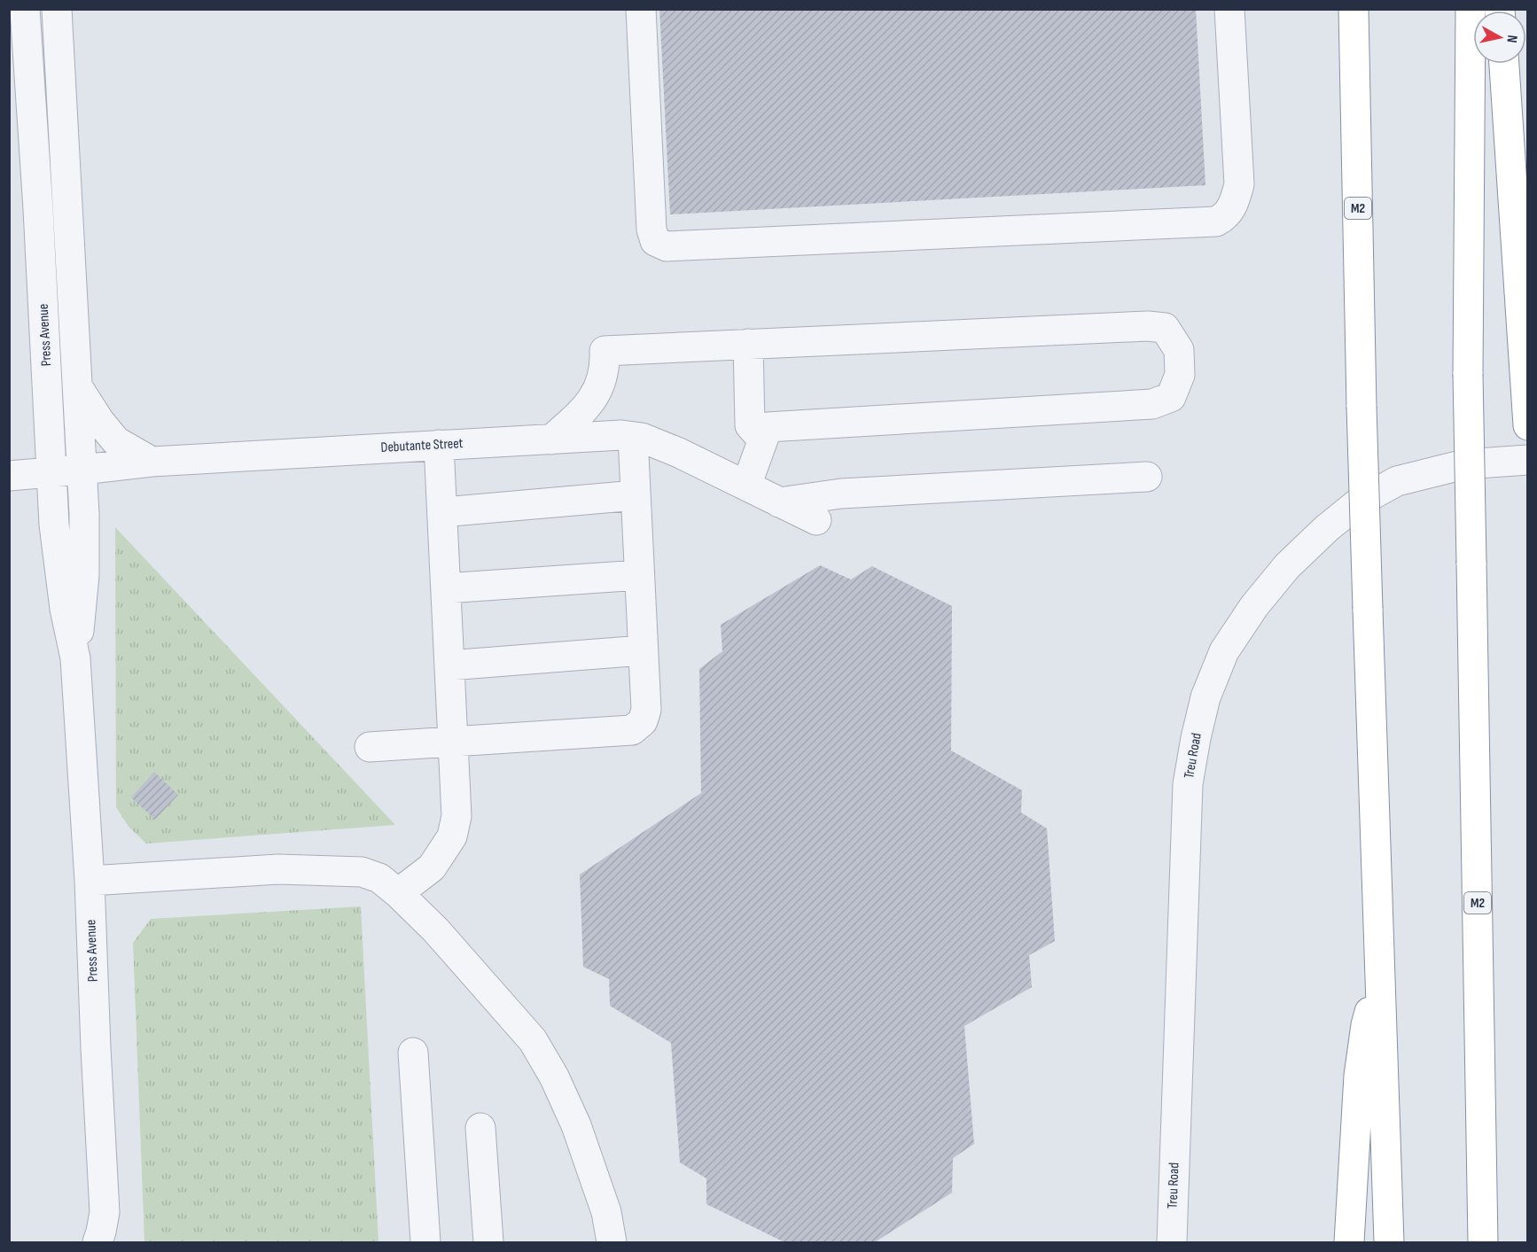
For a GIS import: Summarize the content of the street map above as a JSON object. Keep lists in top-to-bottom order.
{
  "streets": {
    "highway": ["M2"],
    "street": ["Press Avenue", "Debutante Street", "Treu Road"]
  },
  "crossings": [
    ["Press Avenue", "Debutante Street"]
  ],
  "north": "right"
}
